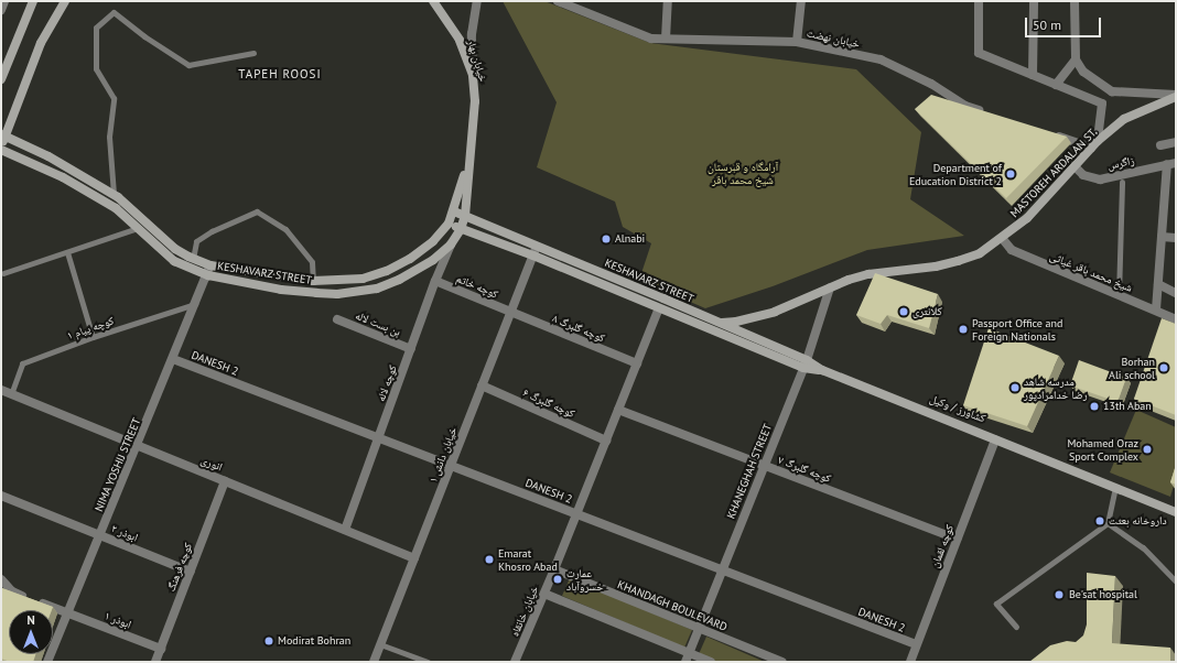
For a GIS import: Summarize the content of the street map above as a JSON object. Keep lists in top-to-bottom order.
{
  "streets": {
    "street": [
      "خیابان نهضت",
      "خیابان بهار",
      "زاگرس",
      "MASTOREH ARDALAN ST.",
      "شیخ محمد باقر غیاثی",
      "KESHAVARZ STREET",
      "کوچه خاتم",
      "بن بست لاله",
      "کوچه گلبرگ ۸",
      "DANESH 2",
      "کوچه لاله",
      "کوچه گلبرگ ۶",
      "کشاورز / وکیل",
      "خیابان دانش ۱",
      "انوری",
      "NIMA YOSHIJ STREET",
      "کوچه گلبرگ ۷",
      "KHANEGHAH STREET",
      "ابوذر ۲",
      "کوچه لقمان",
      "کوچه فرهنگ",
      "KHANDAGH BOULEVARD",
      "خیابان خانقاه",
      "ابوذر ۱"
    ],
    "lane": ["کوچه پیام ۱"]
  },
  "crossings": [
    ["خیابان بهار", "KESHAVARZ STREET"],
    ["زاگرس", "MASTOREH ARDALAN ST."],
    ["MASTOREH ARDALAN ST.", "شیخ محمد باقر غیاثی"],
    ["MASTOREH ARDALAN ST.", "KESHAVARZ STREET"],
    ["MASTOREH ARDALAN ST.", "کشاورز / وکیل"],
    ["MASTOREH ARDALAN ST.", "KHANEGHAH STREET"],
    ["KESHAVARZ STREET", "کوچه لاله"],
    ["KESHAVARZ STREET", "کشاورز / وکیل"],
    ["KESHAVARZ STREET", "خیابان دانش ۱"],
    ["KESHAVARZ STREET", "NIMA YOSHIJ STREET"],
    ["KESHAVARZ STREET", "KHANEGHAH STREET"],
    ["KESHAVARZ STREET", "کوچه لقمان"],
    ["KESHAVARZ STREET", "خیابان خانقاه"],
    ["کوچه خاتم", "کوچه گلبرگ ۸"],
    ["کوچه خاتم", "کوچه لاله"],
    ["کوچه خاتم", "خیابان دانش ۱"],
    ["بن بست لاله", "کوچه لاله"],
    ["کوچه پیام ۱", "انوری"],
    ["کوچه پیام ۱", "NIMA YOSHIJ STREET"],
    ["کوچه گلبرگ ۸", "خیابان دانش ۱"],
    ["کوچه گلبرگ ۸", "خیابان خانقاه"],
    ["DANESH 2", "کوچه لاله"],
    ["DANESH 2", "خیابان دانش ۱"],
    ["DANESH 2", "NIMA YOSHIJ STREET"],
    ["DANESH 2", "KHANEGHAH STREET"],
    ["DANESH 2", "کوچه لقمان"],
    ["DANESH 2", "خیابان خانقاه"],
    ["کوچه لاله", "انوری"],
    ["کوچه گلبرگ ۶", "خیابان دانش ۱"],
    ["کوچه گلبرگ ۶", "خیابان خانقاه"],
    ["کشاورز / وکیل", "KHANEGHAH STREET"],
    ["خیابان دانش ۱", "انوری"],
    ["انوری", "NIMA YOSHIJ STREET"],
    ["انوری", "کوچه فرهنگ"],
    ["NIMA YOSHIJ STREET", "ابوذر ۲"],
    ["NIMA YOSHIJ STREET", "ابوذر ۱"],
    ["کوچه گلبرگ ۷", "KHANEGHAH STREET"],
    ["کوچه گلبرگ ۷", "کوچه لقمان"],
    ["کوچه گلبرگ ۷", "خیابان خانقاه"],
    ["KHANEGHAH STREET", "KHANDAGH BOULEVARD"],
    ["ابوذر ۲", "کوچه فرهنگ"],
    ["کوچه فرهنگ", "ابوذر ۱"],
    ["KHANDAGH BOULEVARD", "خیابان خانقاه"]
  ],
  "districts": ["TAPEH ROOSI"],
  "parks": ["آرامگاه و قبرستان شیخ محمد باقر"],
  "places": [
    "Department of Education District 2",
    "Alnabi",
    "کلانتری",
    "Passport Office and Foreign Nationals",
    "Borhan Ali school",
    "مدرسه شاهد رضا خدامرادپور",
    "13th Aban",
    "Mohamed Oraz Sport Complex",
    "داروخانه بعثت",
    "Emarat Khosro Abad",
    "عمارت خسروآباد",
    "Be'sat hospital",
    "Modirat Bohran"
  ],
  "scale_bar": "50 m",
  "north": "top"
}
